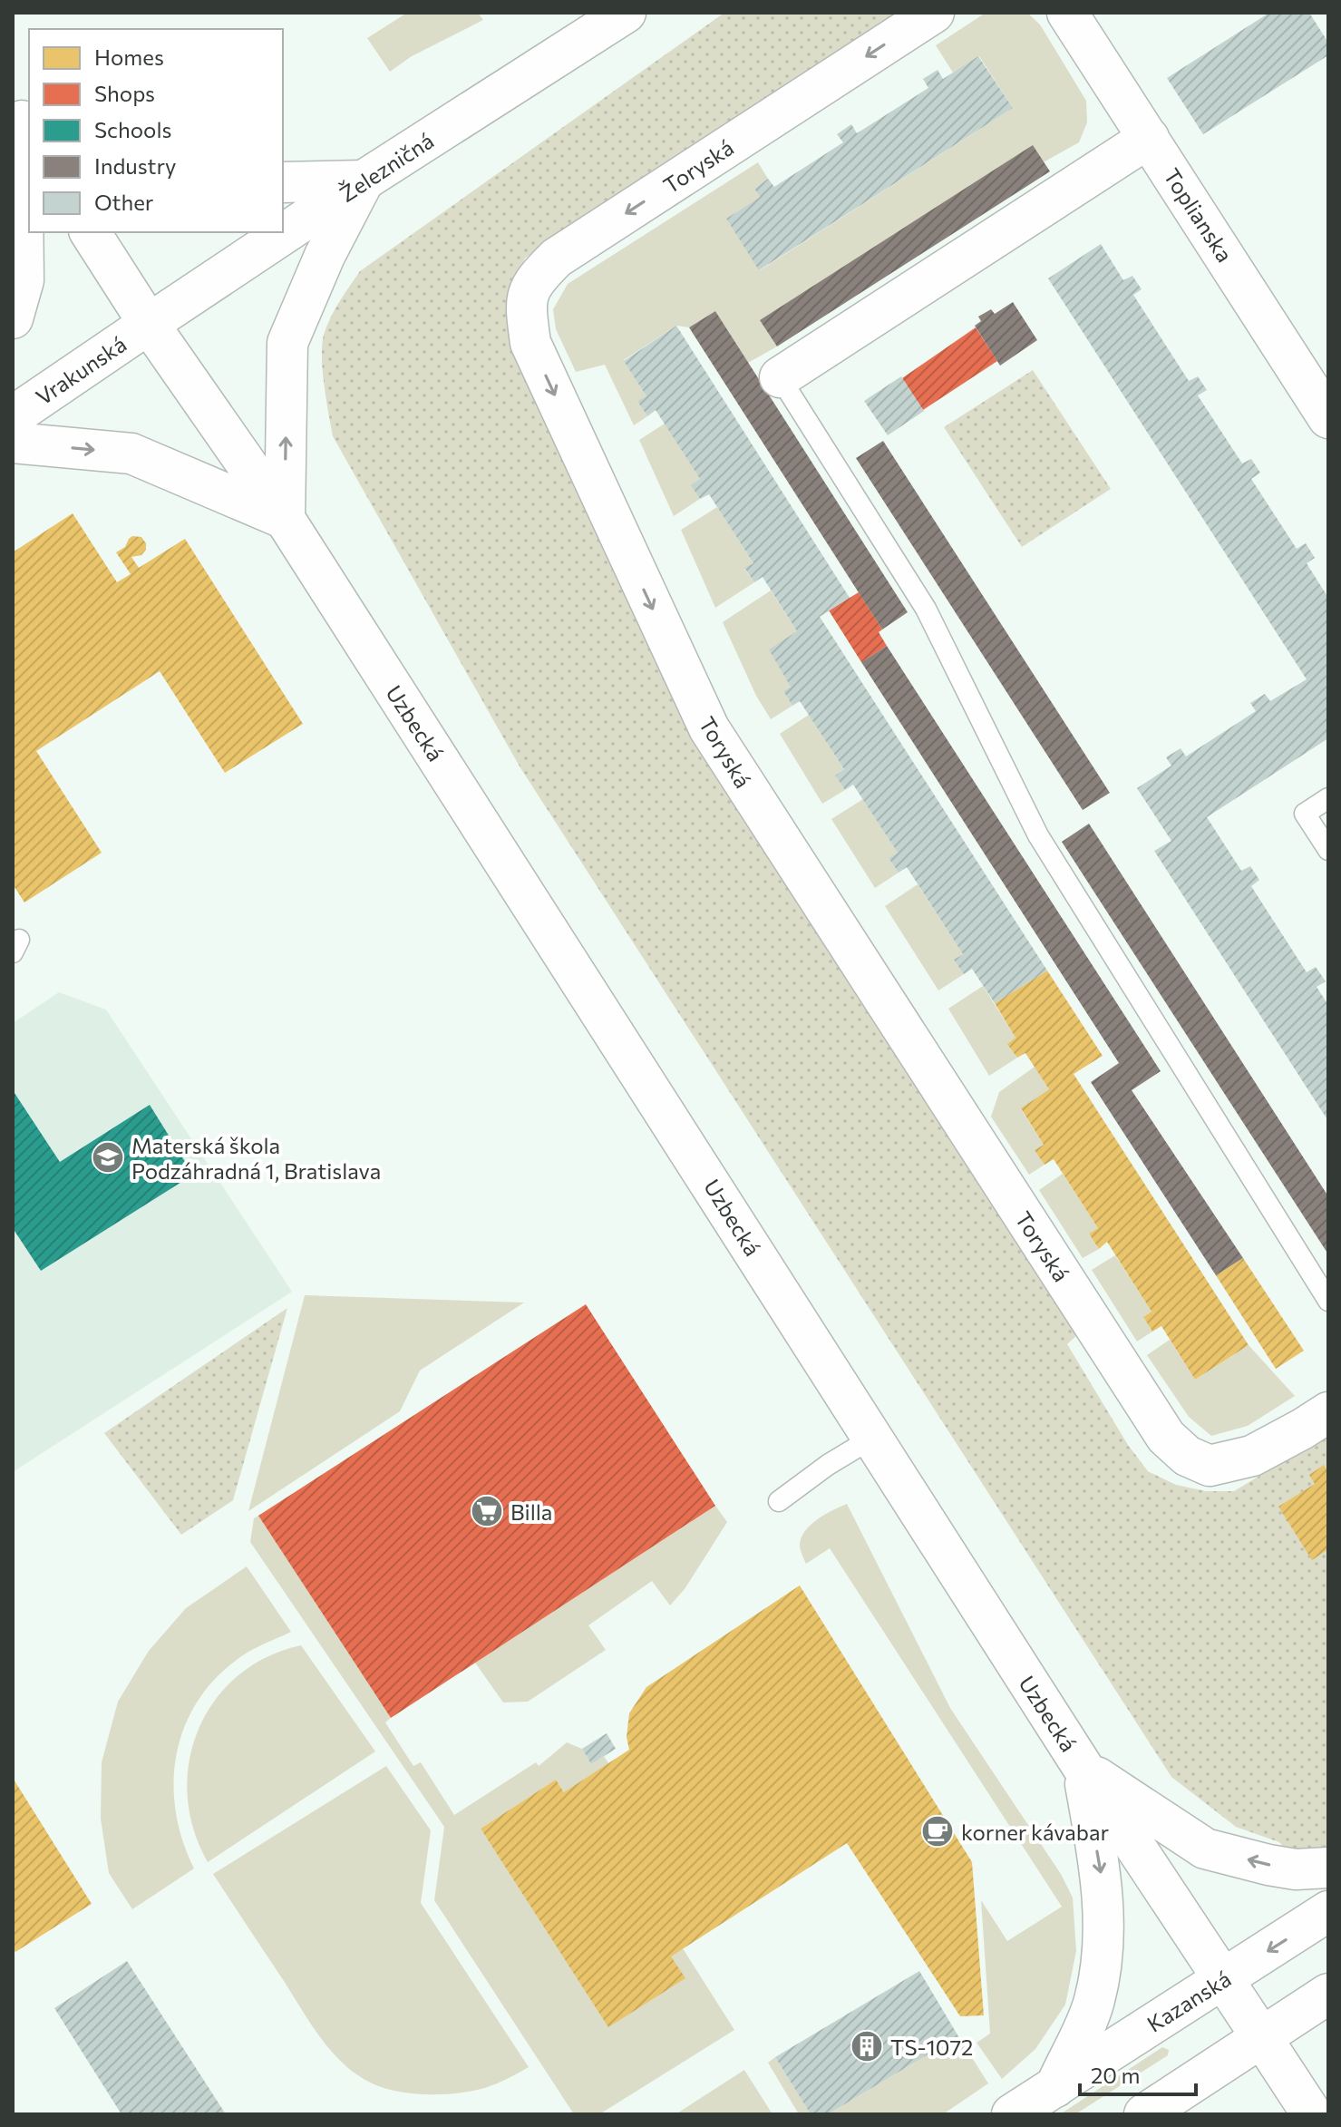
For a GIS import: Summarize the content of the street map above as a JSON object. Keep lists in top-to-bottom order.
{
  "streets": {
    "street": [
      "Toryská",
      "Železničná",
      "Toplianska",
      "Vrakunská",
      "Uzbecká",
      "Kazanská"
    ]
  },
  "crossings": [
    ["Železničná", "Vrakunská"],
    ["Železničná", "Uzbecká"],
    ["Vrakunská", "Uzbecká"],
    ["Uzbecká", "Kazanská"]
  ],
  "places": {
    "school or university": ["Materská škola Podzáhradná 1, Bratislava"],
    "supermarket": ["Billa"],
    "cafe": ["korner kávabar"],
    "building": ["TS-1072"]
  },
  "legend": [
    "Homes",
    "Shops",
    "Schools",
    "Industry",
    "Other"
  ],
  "scale_bar": "20 m"
}
